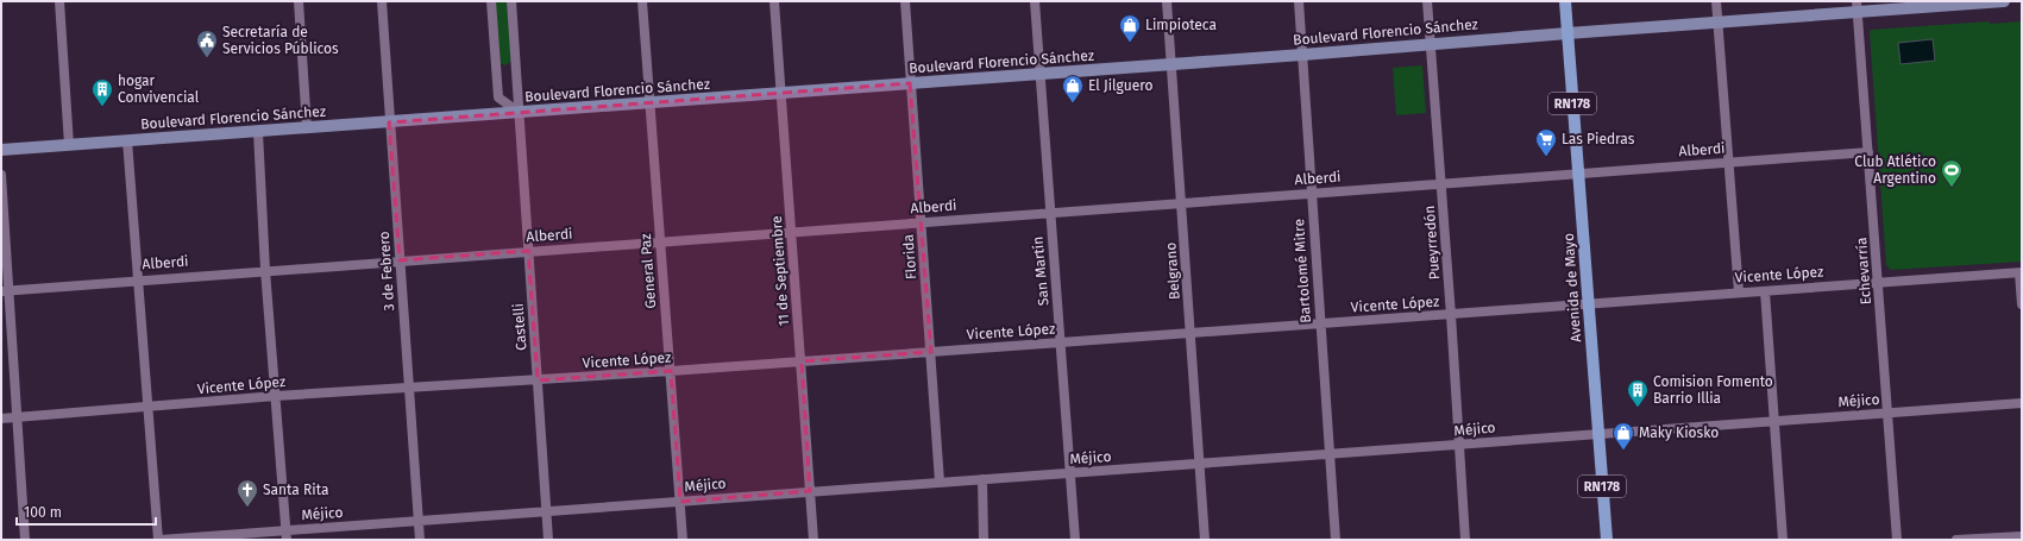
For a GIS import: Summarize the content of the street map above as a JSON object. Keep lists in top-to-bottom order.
{
  "streets": {
    "main road": ["Boulevard Florencio Sánchez", "RN178", "Avenida de Mayo"],
    "street": [
      "Alberdi",
      "Pueyrredón",
      "Florida",
      "3 de Febrero",
      "General Paz",
      "11 de Septiembre",
      "San Martín",
      "Belgrano",
      "Bartolomé Mitre",
      "Echevarría",
      "Vicente López",
      "Castelli",
      "Méjico"
    ]
  },
  "crossings": [
    ["Boulevard Florencio Sánchez", "RN178"],
    ["Boulevard Florencio Sánchez", "Pueyrredón"],
    ["Boulevard Florencio Sánchez", "Florida"],
    ["Boulevard Florencio Sánchez", "3 de Febrero"],
    ["Boulevard Florencio Sánchez", "General Paz"],
    ["Boulevard Florencio Sánchez", "11 de Septiembre"],
    ["Boulevard Florencio Sánchez", "San Martín"],
    ["Boulevard Florencio Sánchez", "Belgrano"],
    ["Boulevard Florencio Sánchez", "Bartolomé Mitre"],
    ["Boulevard Florencio Sánchez", "Echevarría"],
    ["Boulevard Florencio Sánchez", "Avenida de Mayo"],
    ["Boulevard Florencio Sánchez", "Castelli"],
    ["RN178", "Avenida de Mayo"],
    ["Alberdi", "Pueyrredón"],
    ["Alberdi", "Florida"],
    ["Alberdi", "3 de Febrero"],
    ["Alberdi", "General Paz"],
    ["Alberdi", "11 de Septiembre"],
    ["Alberdi", "San Martín"],
    ["Alberdi", "Belgrano"],
    ["Alberdi", "Bartolomé Mitre"],
    ["Alberdi", "Echevarría"],
    ["Alberdi", "Avenida de Mayo"],
    ["Alberdi", "Castelli"],
    ["Pueyrredón", "Vicente López"],
    ["Pueyrredón", "Méjico"],
    ["Florida", "Vicente López"],
    ["Florida", "Méjico"],
    ["3 de Febrero", "Vicente López"],
    ["3 de Febrero", "Méjico"],
    ["General Paz", "Vicente López"],
    ["General Paz", "Méjico"],
    ["11 de Septiembre", "Vicente López"],
    ["11 de Septiembre", "Méjico"],
    ["San Martín", "Vicente López"],
    ["San Martín", "Méjico"],
    ["Belgrano", "Vicente López"],
    ["Belgrano", "Méjico"],
    ["Bartolomé Mitre", "Vicente López"],
    ["Bartolomé Mitre", "Méjico"],
    ["Echevarría", "Vicente López"],
    ["Echevarría", "Méjico"],
    ["Vicente López", "Avenida de Mayo"],
    ["Vicente López", "Castelli"],
    ["Avenida de Mayo", "Méjico"],
    ["Castelli", "Méjico"]
  ],
  "places": {
    "shop": ["Limpioteca", "El Jilguero", "Maky Kiosko"],
    "public building": ["Secretaría de Servicios Públicos"],
    "building": ["hogar Convivencial", "Comision Fomento Barrio Illia"],
    "supermarket": ["Las Piedras"],
    "sports": ["Club Atlético Argentino"],
    "church": ["Santa Rita"]
  },
  "scale_bar": "100 m"
}
